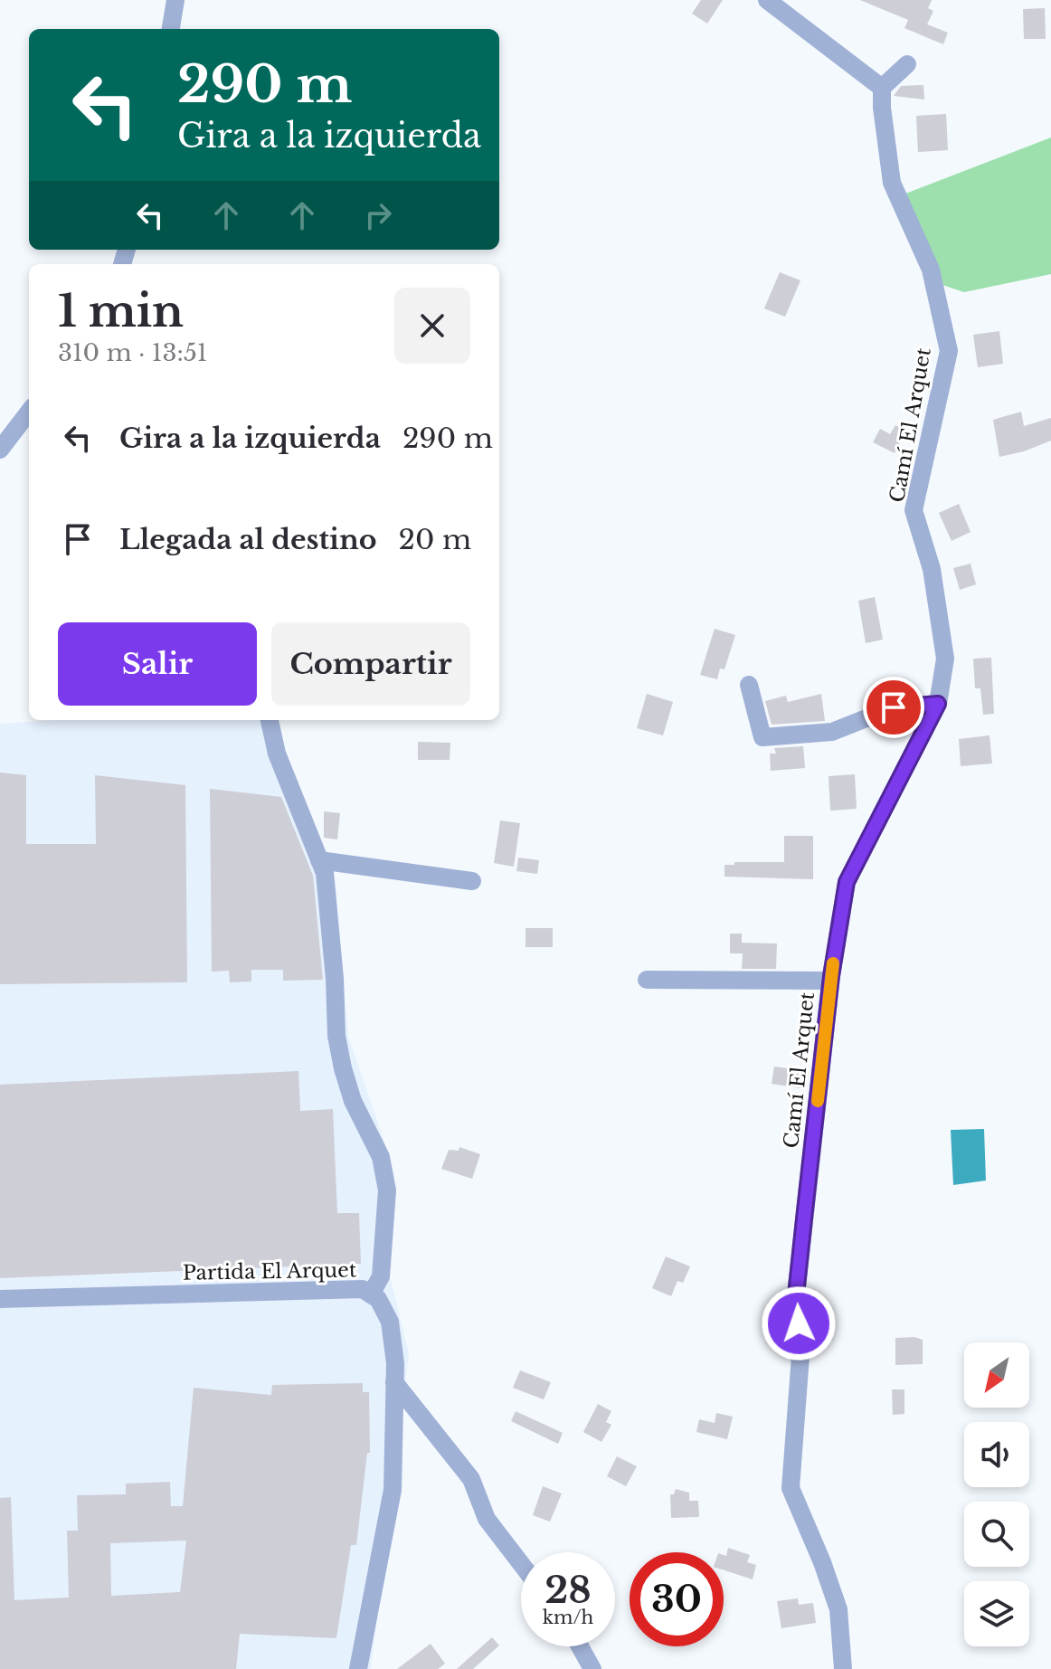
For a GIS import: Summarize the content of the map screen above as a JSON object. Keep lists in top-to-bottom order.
{
  "streets": {
    "street": ["Camí El Arquet", "Partida El Arquet"]
  },
  "north": "bottom left",
  "page": {
    "turn": ["290 m", "Gira a la izquierda"],
    "heading": ["1 min", "310 m · 13:51"],
    "list": [
      {
        "name": "Gira a la izquierda",
        "value": "290 m"
      },
      {
        "name": "Llegada al destino",
        "value": "20 m"
      }
    ],
    "buttons": ["Salir", "Compartir"],
    "speed": "28 km/h",
    "limit": "30"
  }
}
